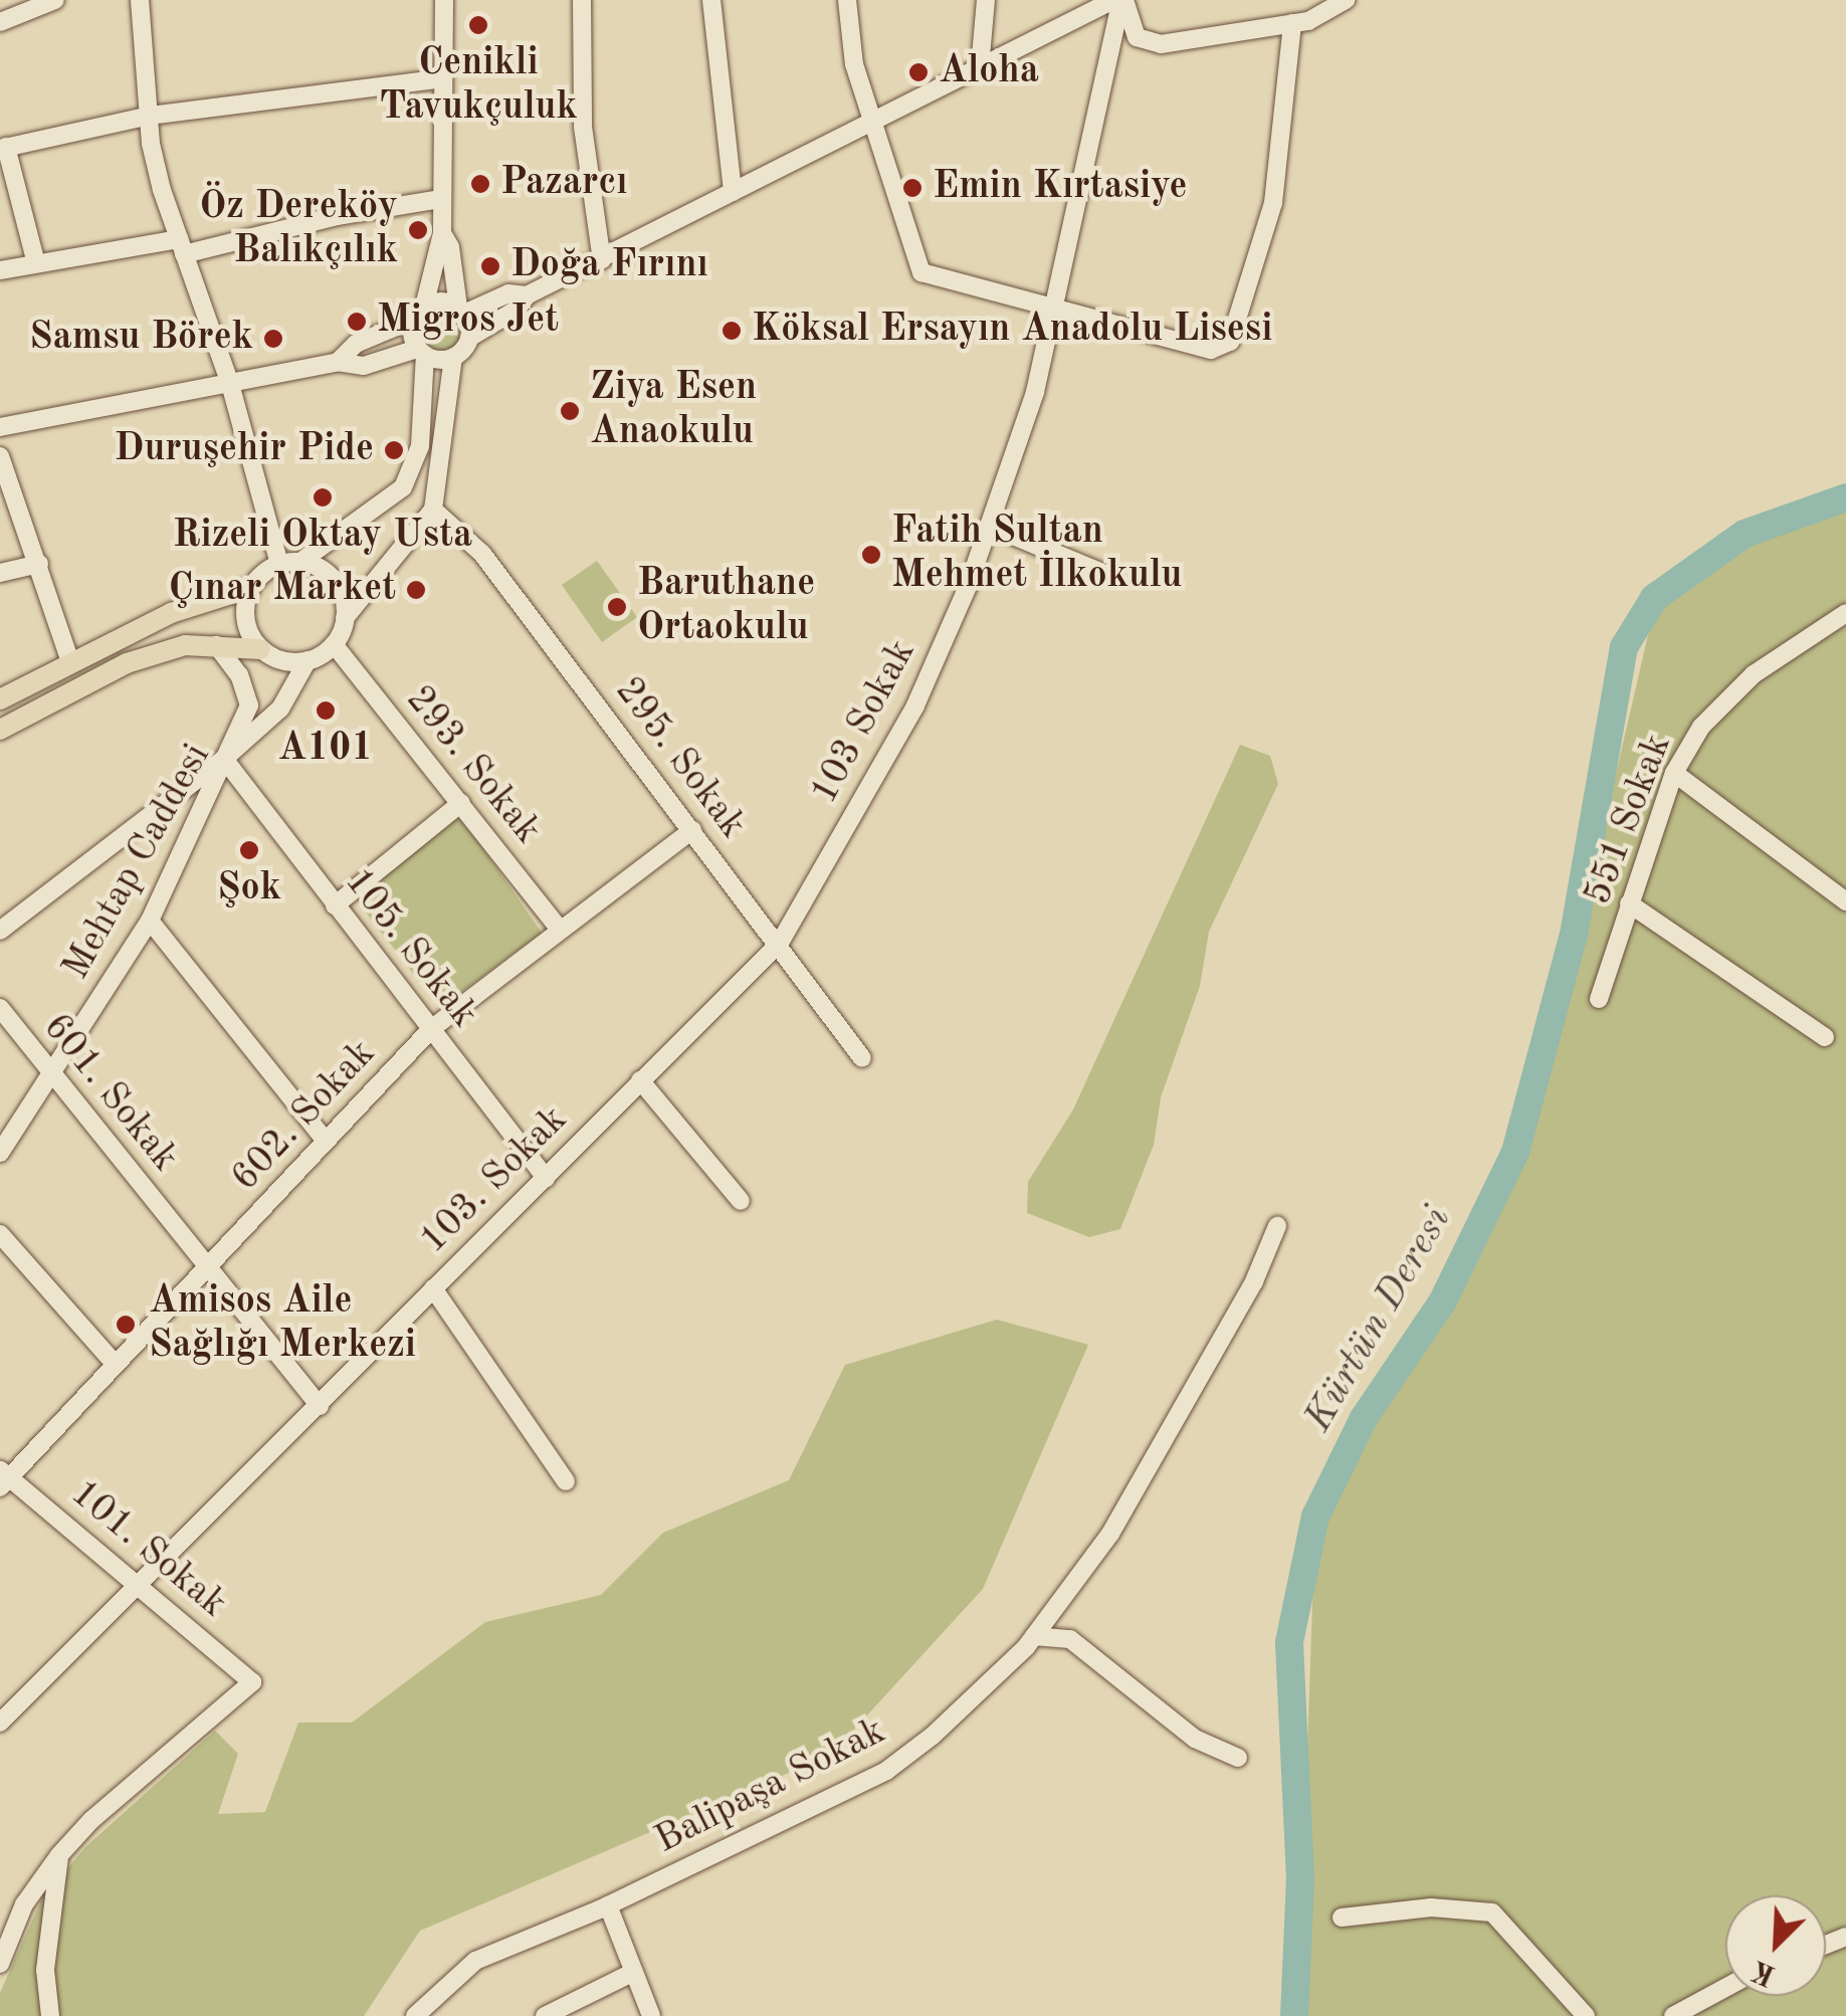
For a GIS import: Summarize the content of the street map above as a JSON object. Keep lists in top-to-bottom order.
{
  "streets": {
    "street": [
      "103 Sokak",
      "295. Sokak",
      "293. Sokak",
      "551 Sokak",
      "Mehtap Caddesi",
      "105. Sokak",
      "601. Sokak",
      "602. Sokak",
      "103. Sokak",
      "101. Sokak",
      "Balipaşa Sokak"
    ]
  },
  "crossings": [
    ["103 Sokak", "295. Sokak"],
    ["103 Sokak", "103. Sokak"],
    ["295. Sokak", "602. Sokak"],
    ["295. Sokak", "103. Sokak"],
    ["293. Sokak", "Mehtap Caddesi"],
    ["293. Sokak", "602. Sokak"],
    ["Mehtap Caddesi", "105. Sokak"],
    ["Mehtap Caddesi", "601. Sokak"],
    ["105. Sokak", "602. Sokak"],
    ["105. Sokak", "103. Sokak"],
    ["601. Sokak", "602. Sokak"],
    ["601. Sokak", "103. Sokak"],
    ["602. Sokak", "101. Sokak"],
    ["103. Sokak", "101. Sokak"]
  ],
  "water": ["Kürtün Deresi"],
  "places": [
    "Cenikli Tavukçuluk",
    "Aloha",
    "Pazarcı",
    "Emin Kırtasiye",
    "Öz Dereköy Balıkçılık",
    "Doğa Fırını",
    "Migros Jet",
    "Köksal Ersayın Anadolu Lisesi",
    "Samsu Börek",
    "Ziya Esen Anaokulu",
    "Duruşehir Pide",
    "Rizeli Oktay Usta",
    "Fatih Sultan Mehmet İlkokulu",
    "Çınar Market",
    "Baruthane Ortaokulu",
    "A101",
    "Şok",
    "Amisos Aile Sağlığı Merkezi"
  ],
  "north": "bottom left"
}
